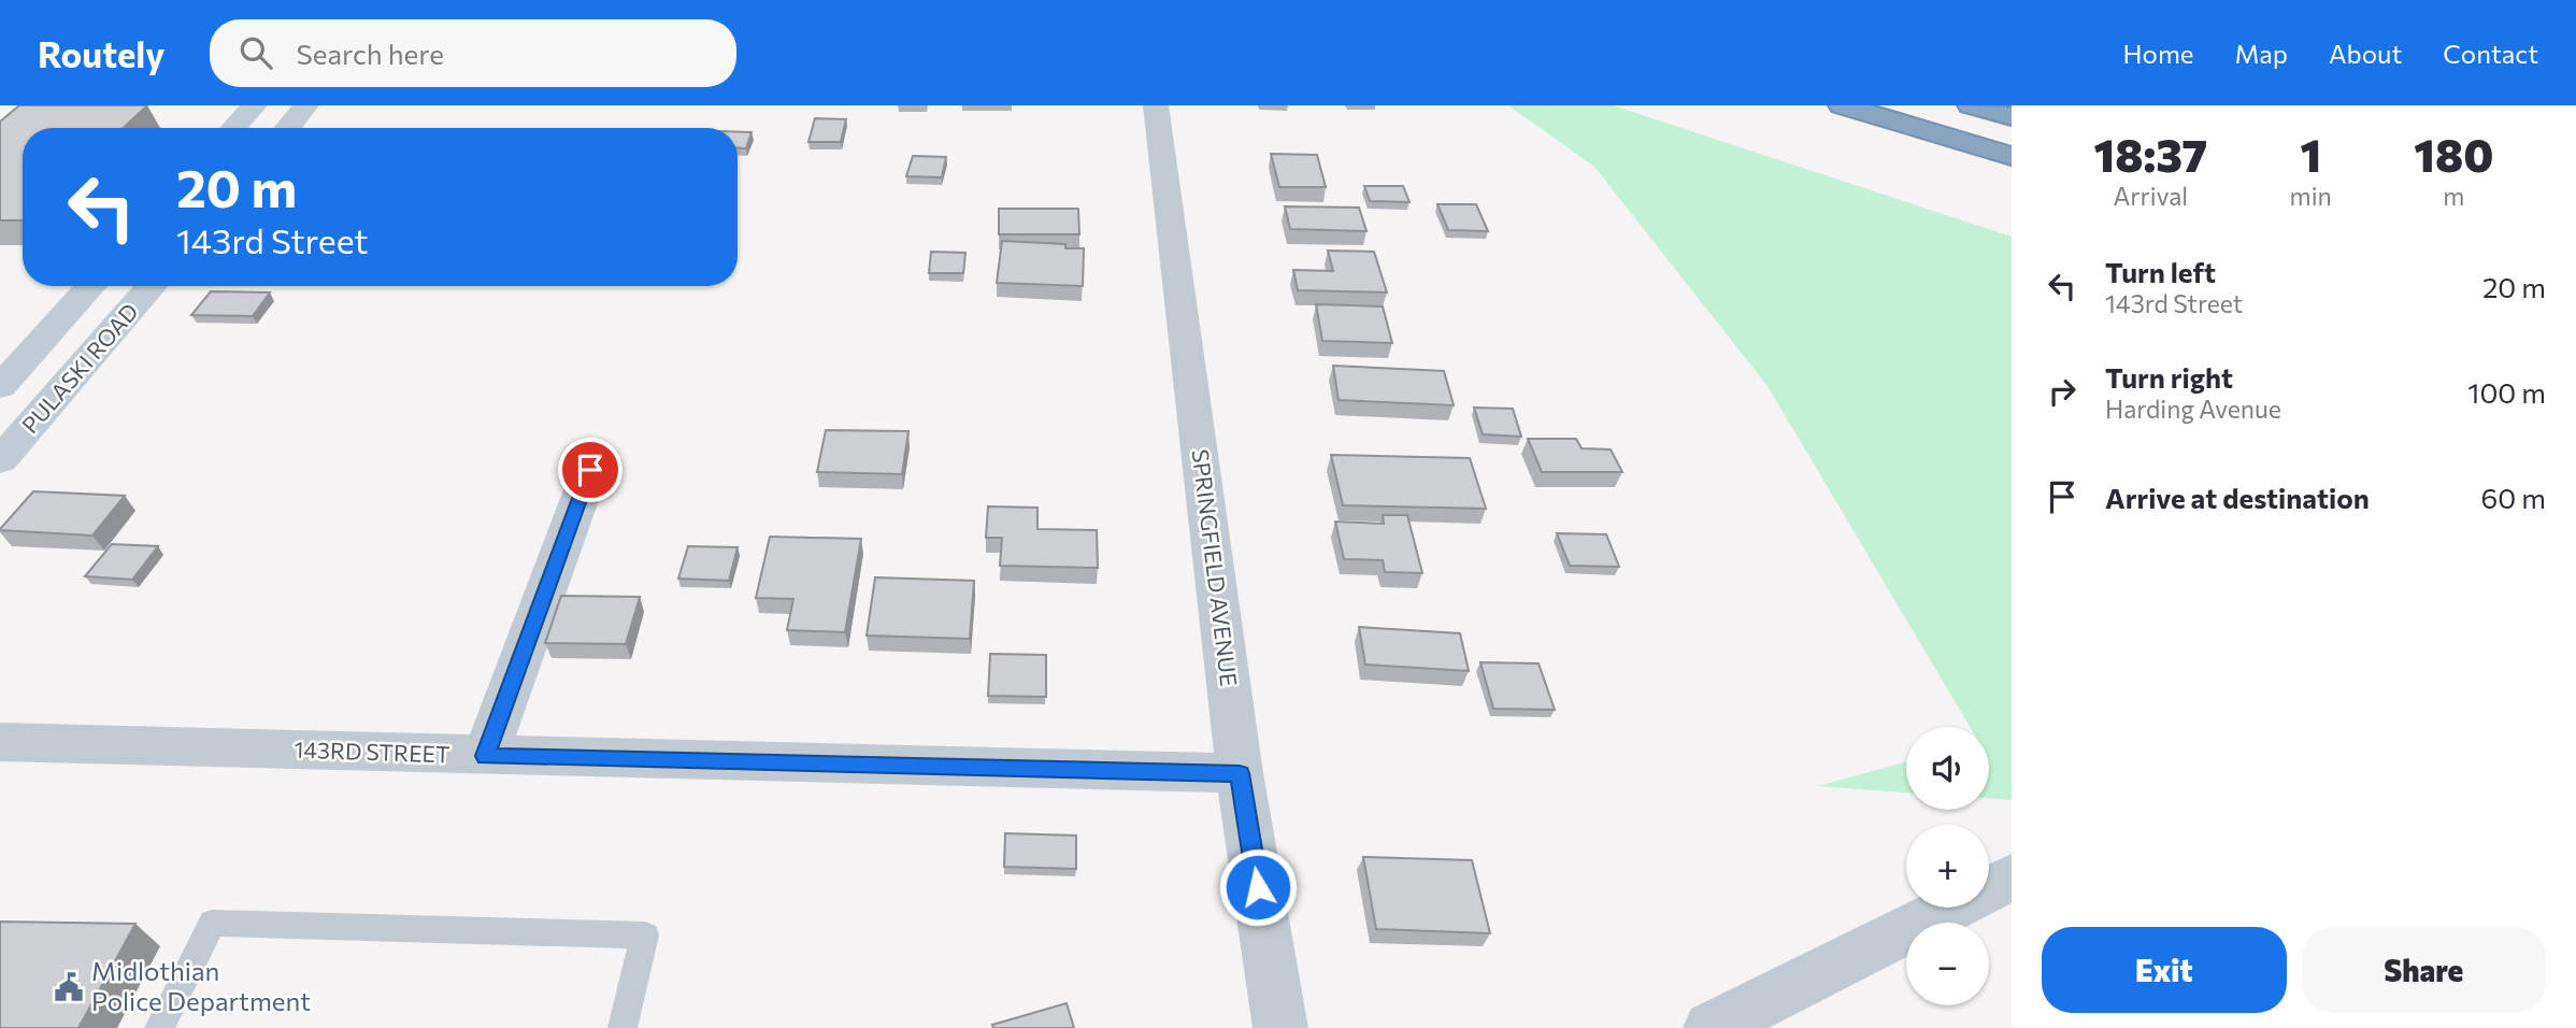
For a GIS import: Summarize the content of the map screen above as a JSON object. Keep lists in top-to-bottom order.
{
  "streets": {
    "main road": ["PULASKI ROAD"],
    "street": ["SPRINGFIELD AVENUE", "143RD STREET"]
  },
  "crossings": [
    ["SPRINGFIELD AVENUE", "143RD STREET"]
  ],
  "places": {
    "public building": ["Midlothian Police Department"]
  },
  "page": {
    "header": "Routely",
    "search": "Search here",
    "nav": [
      "Home",
      "Map",
      "About",
      "Contact"
    ],
    "eta": [
      "18:37",
      "Arrival",
      "1",
      "min",
      "180",
      "m"
    ],
    "turn": ["20 m", "143rd Street"],
    "list": [
      {
        "name": "Turn left",
        "note": "143rd Street",
        "value": "20 m"
      },
      {
        "name": "Turn right",
        "note": "Harding Avenue",
        "value": "100 m"
      },
      {
        "name": "Arrive at destination",
        "value": "60 m"
      }
    ],
    "map_buttons": ["+", "−"],
    "buttons": ["Exit", "Share"]
  }
}
